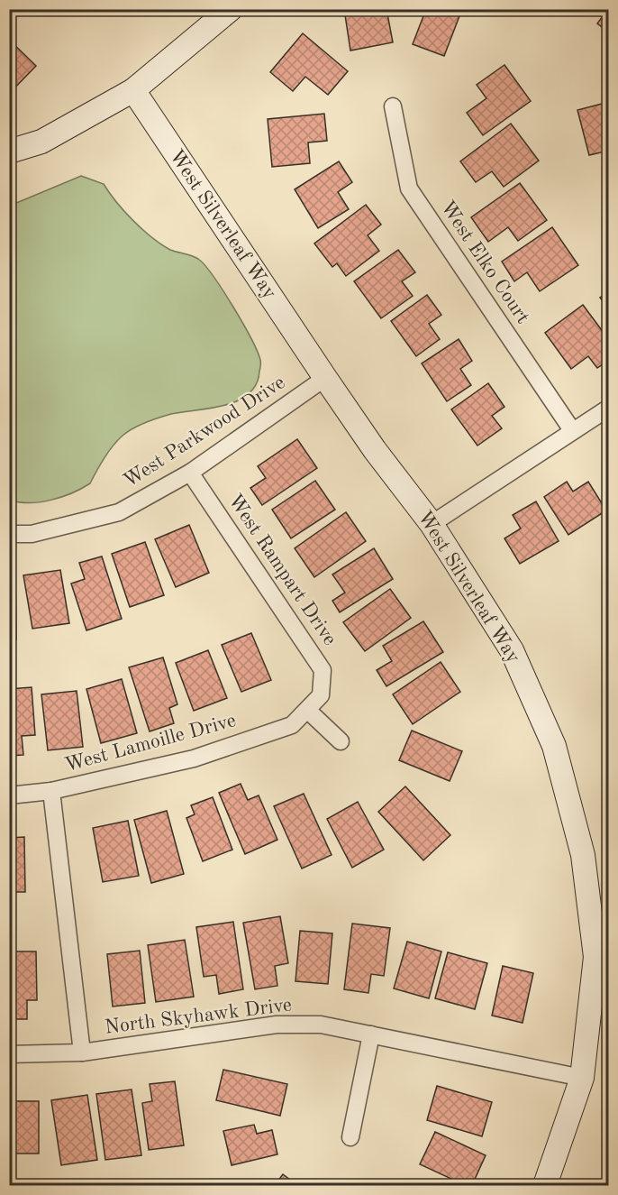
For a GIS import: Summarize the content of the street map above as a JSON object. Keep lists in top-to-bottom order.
{
  "streets": {
    "street": [
      "West Silverleaf Way",
      "West Elko Court",
      "West Parkwood Drive",
      "West Rampart Drive",
      "West Lamoille Drive",
      "North Skyhawk Drive"
    ]
  },
  "crossings": [
    ["West Silverleaf Way", "West Parkwood Drive"],
    ["West Silverleaf Way", "North Skyhawk Drive"],
    ["West Parkwood Drive", "West Rampart Drive"],
    ["West Rampart Drive", "West Lamoille Drive"]
  ]
}
